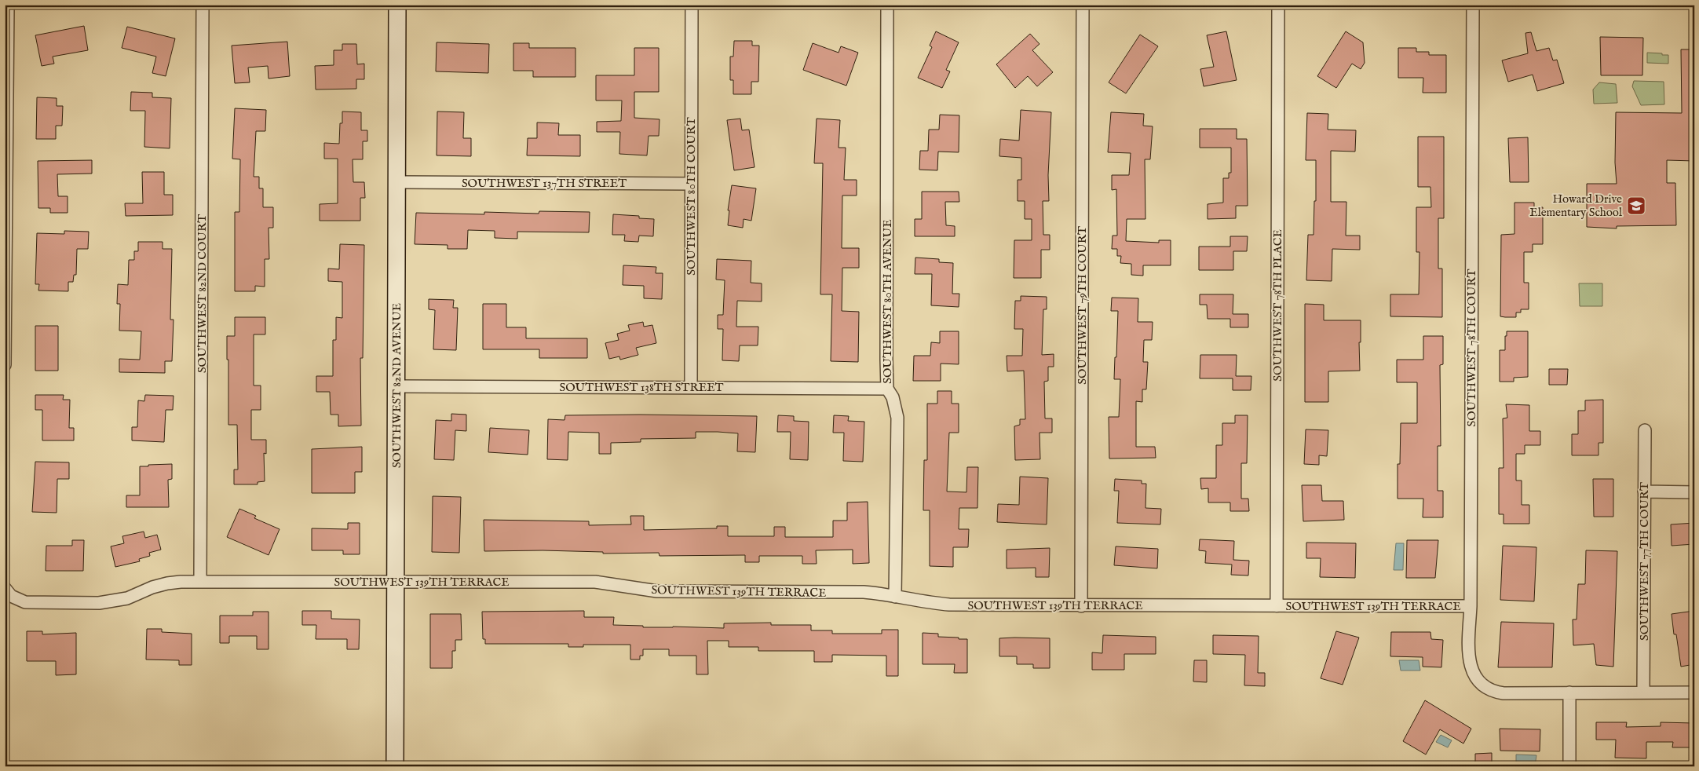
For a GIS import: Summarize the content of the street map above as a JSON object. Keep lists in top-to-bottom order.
{
  "streets": {
    "street": [
      "SOUTHWEST 137TH STREET",
      "SOUTHWEST 80TH COURT",
      "SOUTHWEST 82ND COURT",
      "SOUTHWEST 80TH AVENUE",
      "SOUTHWEST 79TH COURT",
      "SOUTHWEST 78TH PLACE",
      "SOUTHWEST 78TH COURT",
      "SOUTHWEST 82ND AVENUE",
      "SOUTHWEST 138TH STREET",
      "SOUTHWEST 77TH COURT",
      "SOUTHWEST 139TH TERRACE"
    ]
  },
  "crossings": [
    ["SOUTHWEST 137TH STREET", "SOUTHWEST 80TH COURT"],
    ["SOUTHWEST 137TH STREET", "SOUTHWEST 82ND AVENUE"],
    ["SOUTHWEST 80TH COURT", "SOUTHWEST 138TH STREET"],
    ["SOUTHWEST 82ND COURT", "SOUTHWEST 139TH TERRACE"],
    ["SOUTHWEST 80TH AVENUE", "SOUTHWEST 138TH STREET"],
    ["SOUTHWEST 80TH AVENUE", "SOUTHWEST 139TH TERRACE"],
    ["SOUTHWEST 79TH COURT", "SOUTHWEST 139TH TERRACE"],
    ["SOUTHWEST 78TH PLACE", "SOUTHWEST 139TH TERRACE"],
    ["SOUTHWEST 78TH COURT", "SOUTHWEST 139TH TERRACE"],
    ["SOUTHWEST 82ND AVENUE", "SOUTHWEST 138TH STREET"],
    ["SOUTHWEST 82ND AVENUE", "SOUTHWEST 139TH TERRACE"]
  ],
  "places": {
    "school or university": ["Howard Drive Elementary School"]
  }
}
